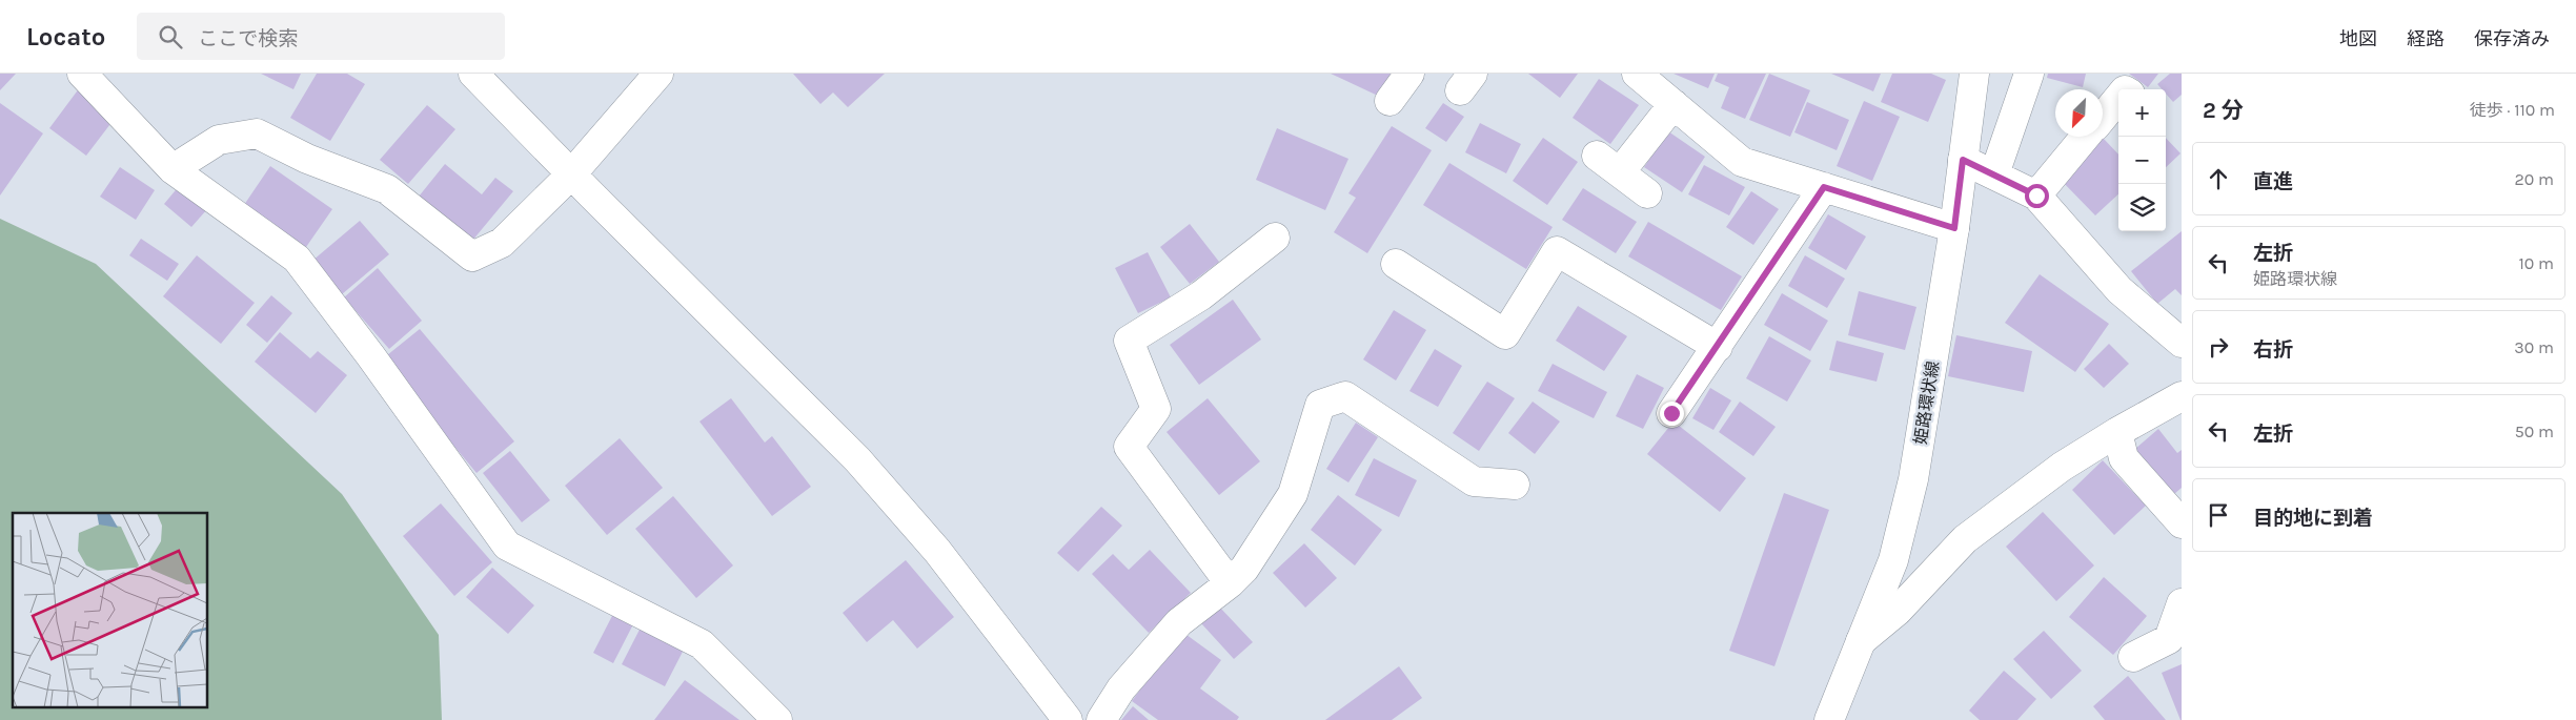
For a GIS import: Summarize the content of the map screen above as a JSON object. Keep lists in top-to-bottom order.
{
  "streets": {
    "street": ["姫路環状線"]
  },
  "north": "bottom left",
  "page": {
    "header": "Locato",
    "search": "ここで検索",
    "nav": ["地図", "経路", "保存済み"],
    "heading": ["2 分", "徒歩 · 110 m"],
    "map_buttons": ["+", "−"],
    "list": [
      ["直進", "20 m"],
      ["左折", "姫路環状線", "10 m"],
      ["右折", "30 m"],
      ["左折", "50 m"],
      "目的地に到着"
    ]
  }
}
